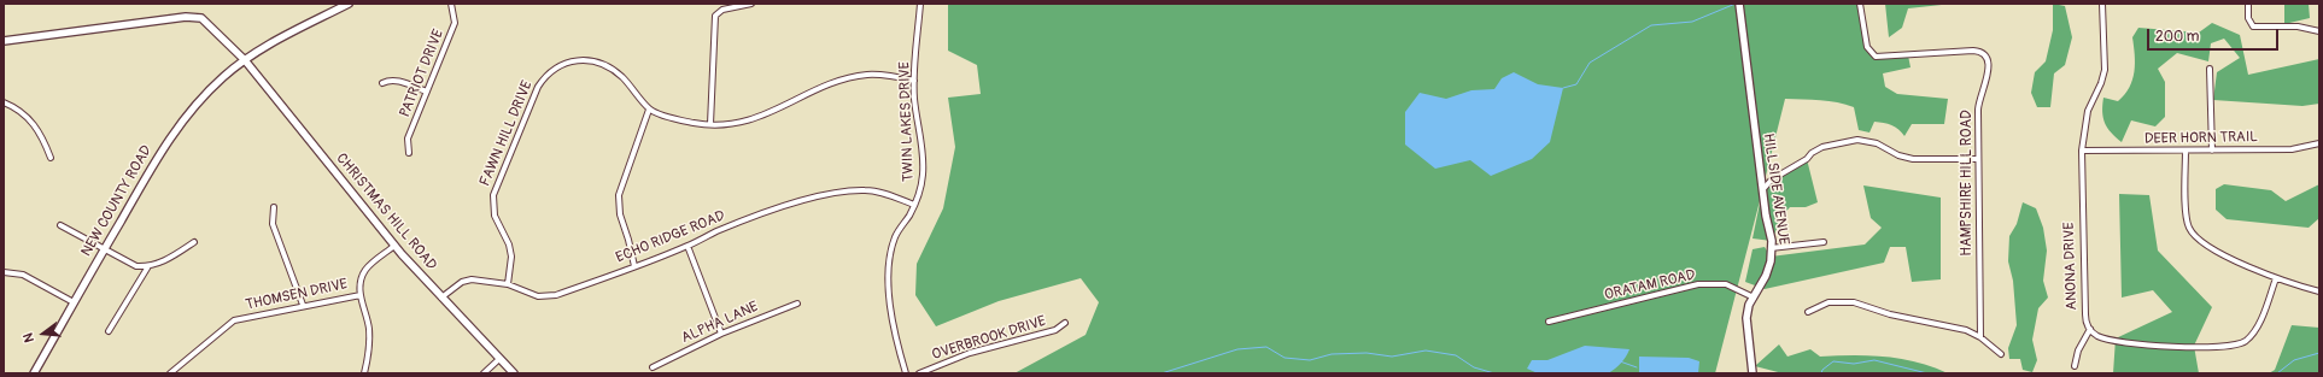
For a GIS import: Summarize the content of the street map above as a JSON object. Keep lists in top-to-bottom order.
{
  "streets": {
    "street": [
      "PATRIOT DRIVE",
      "TWIN LAKES DRIVE",
      "FAWN HILL DRIVE",
      "DEER HORN TRAIL",
      "HAMPSHIRE HILL ROAD",
      "HILLSIDE AVENUE",
      "NEW COUNTY ROAD",
      "CHRISTMAS HILL ROAD",
      "ECHO RIDGE ROAD",
      "ANONA DRIVE",
      "ORATAM ROAD",
      "THOMSEN DRIVE",
      "ALPHA LANE",
      "OVERBROOK DRIVE"
    ]
  },
  "crossings": [
    ["TWIN LAKES DRIVE", "ECHO RIDGE ROAD"],
    ["FAWN HILL DRIVE", "ECHO RIDGE ROAD"],
    ["DEER HORN TRAIL", "ANONA DRIVE"],
    ["HILLSIDE AVENUE", "ORATAM ROAD"],
    ["NEW COUNTY ROAD", "CHRISTMAS HILL ROAD"],
    ["CHRISTMAS HILL ROAD", "ECHO RIDGE ROAD"]
  ],
  "scale_bar": "200 m",
  "north": "left"
}
